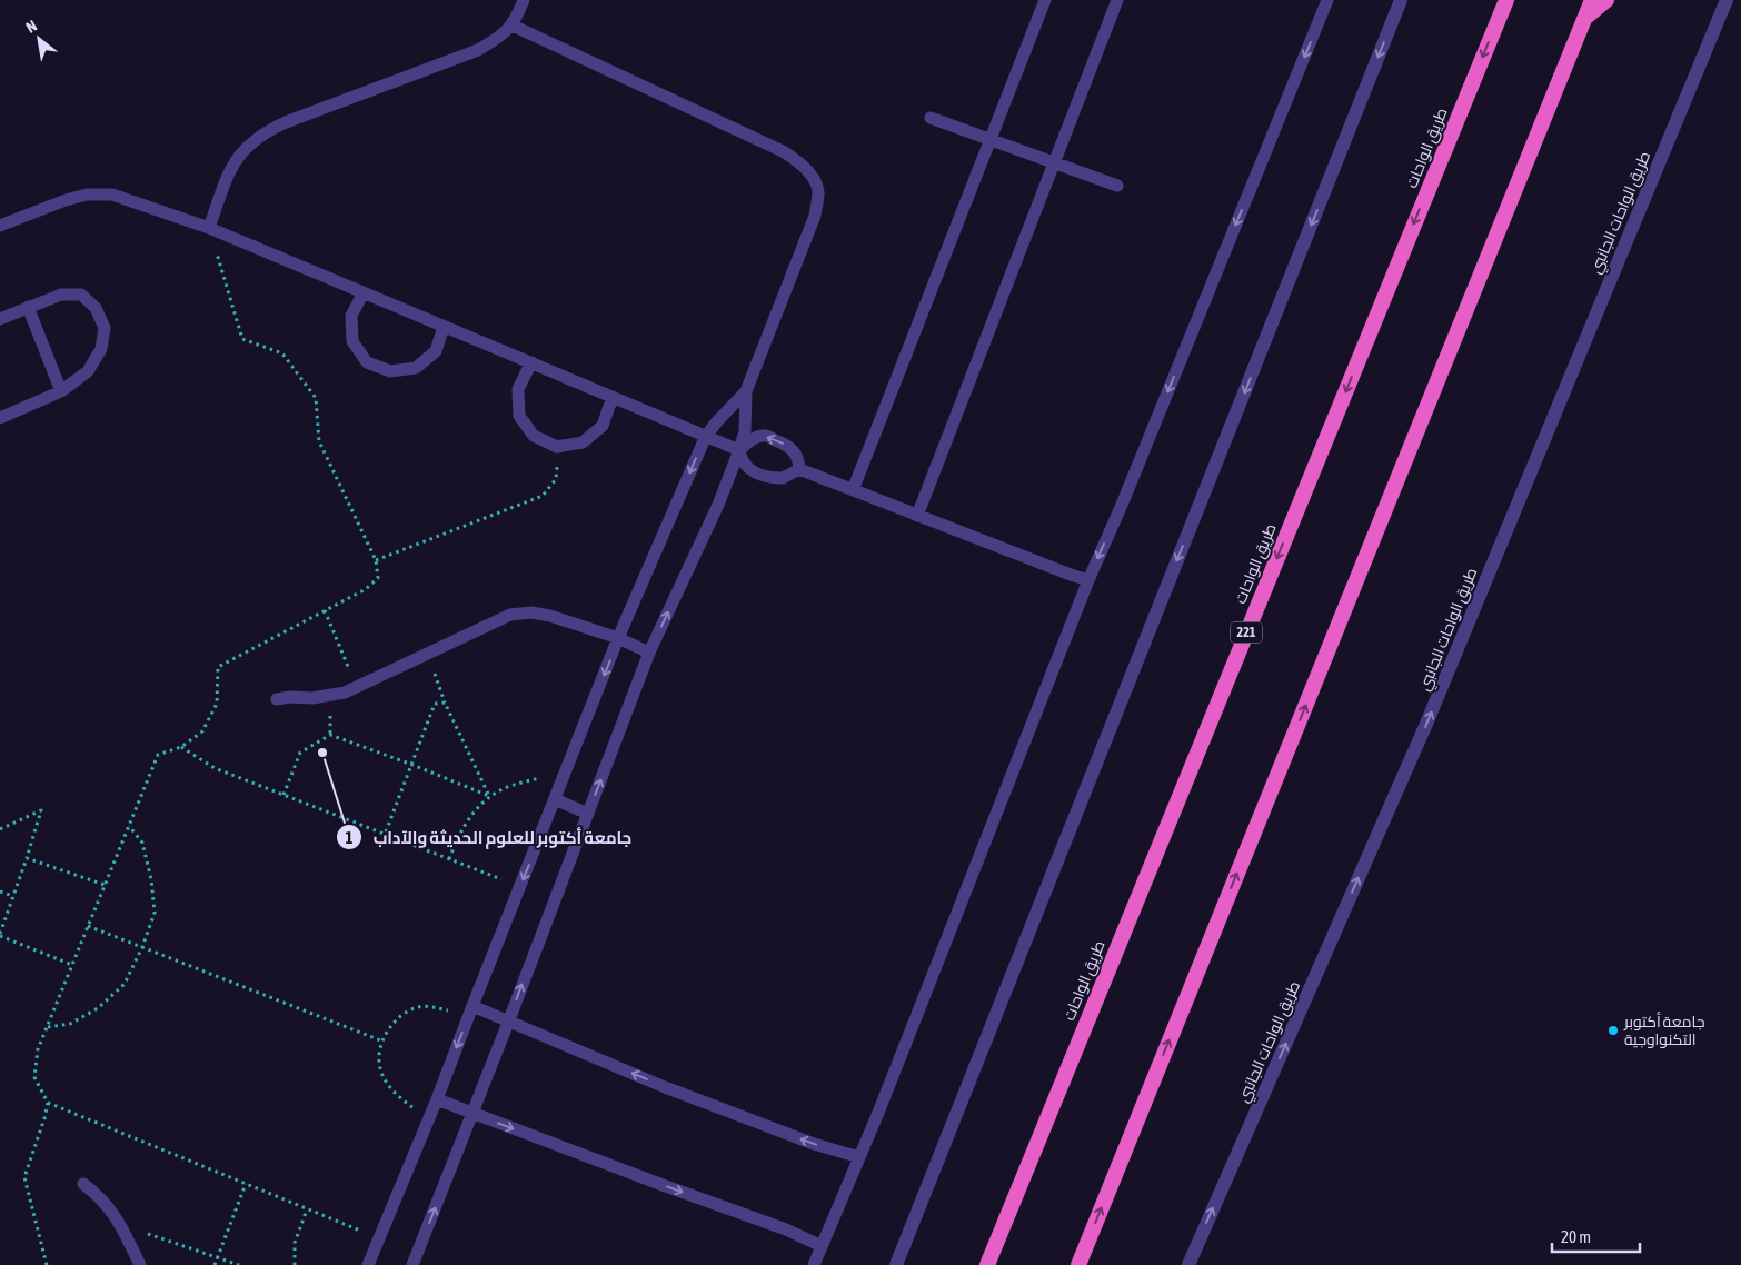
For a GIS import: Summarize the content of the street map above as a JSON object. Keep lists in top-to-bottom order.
{
  "streets": {
    "highway": ["طريق الواحات", "221"],
    "street": ["طريق الواحات الجانبي"]
  },
  "one_way": ["طريق الواحات الجانبي"],
  "places": ["جامعة أكتوبر للعلوم الحديثة والآداب", "جامعة أكتوبر التكنواوجية"],
  "scale_bar": "20 m",
  "north": "top left"
}
